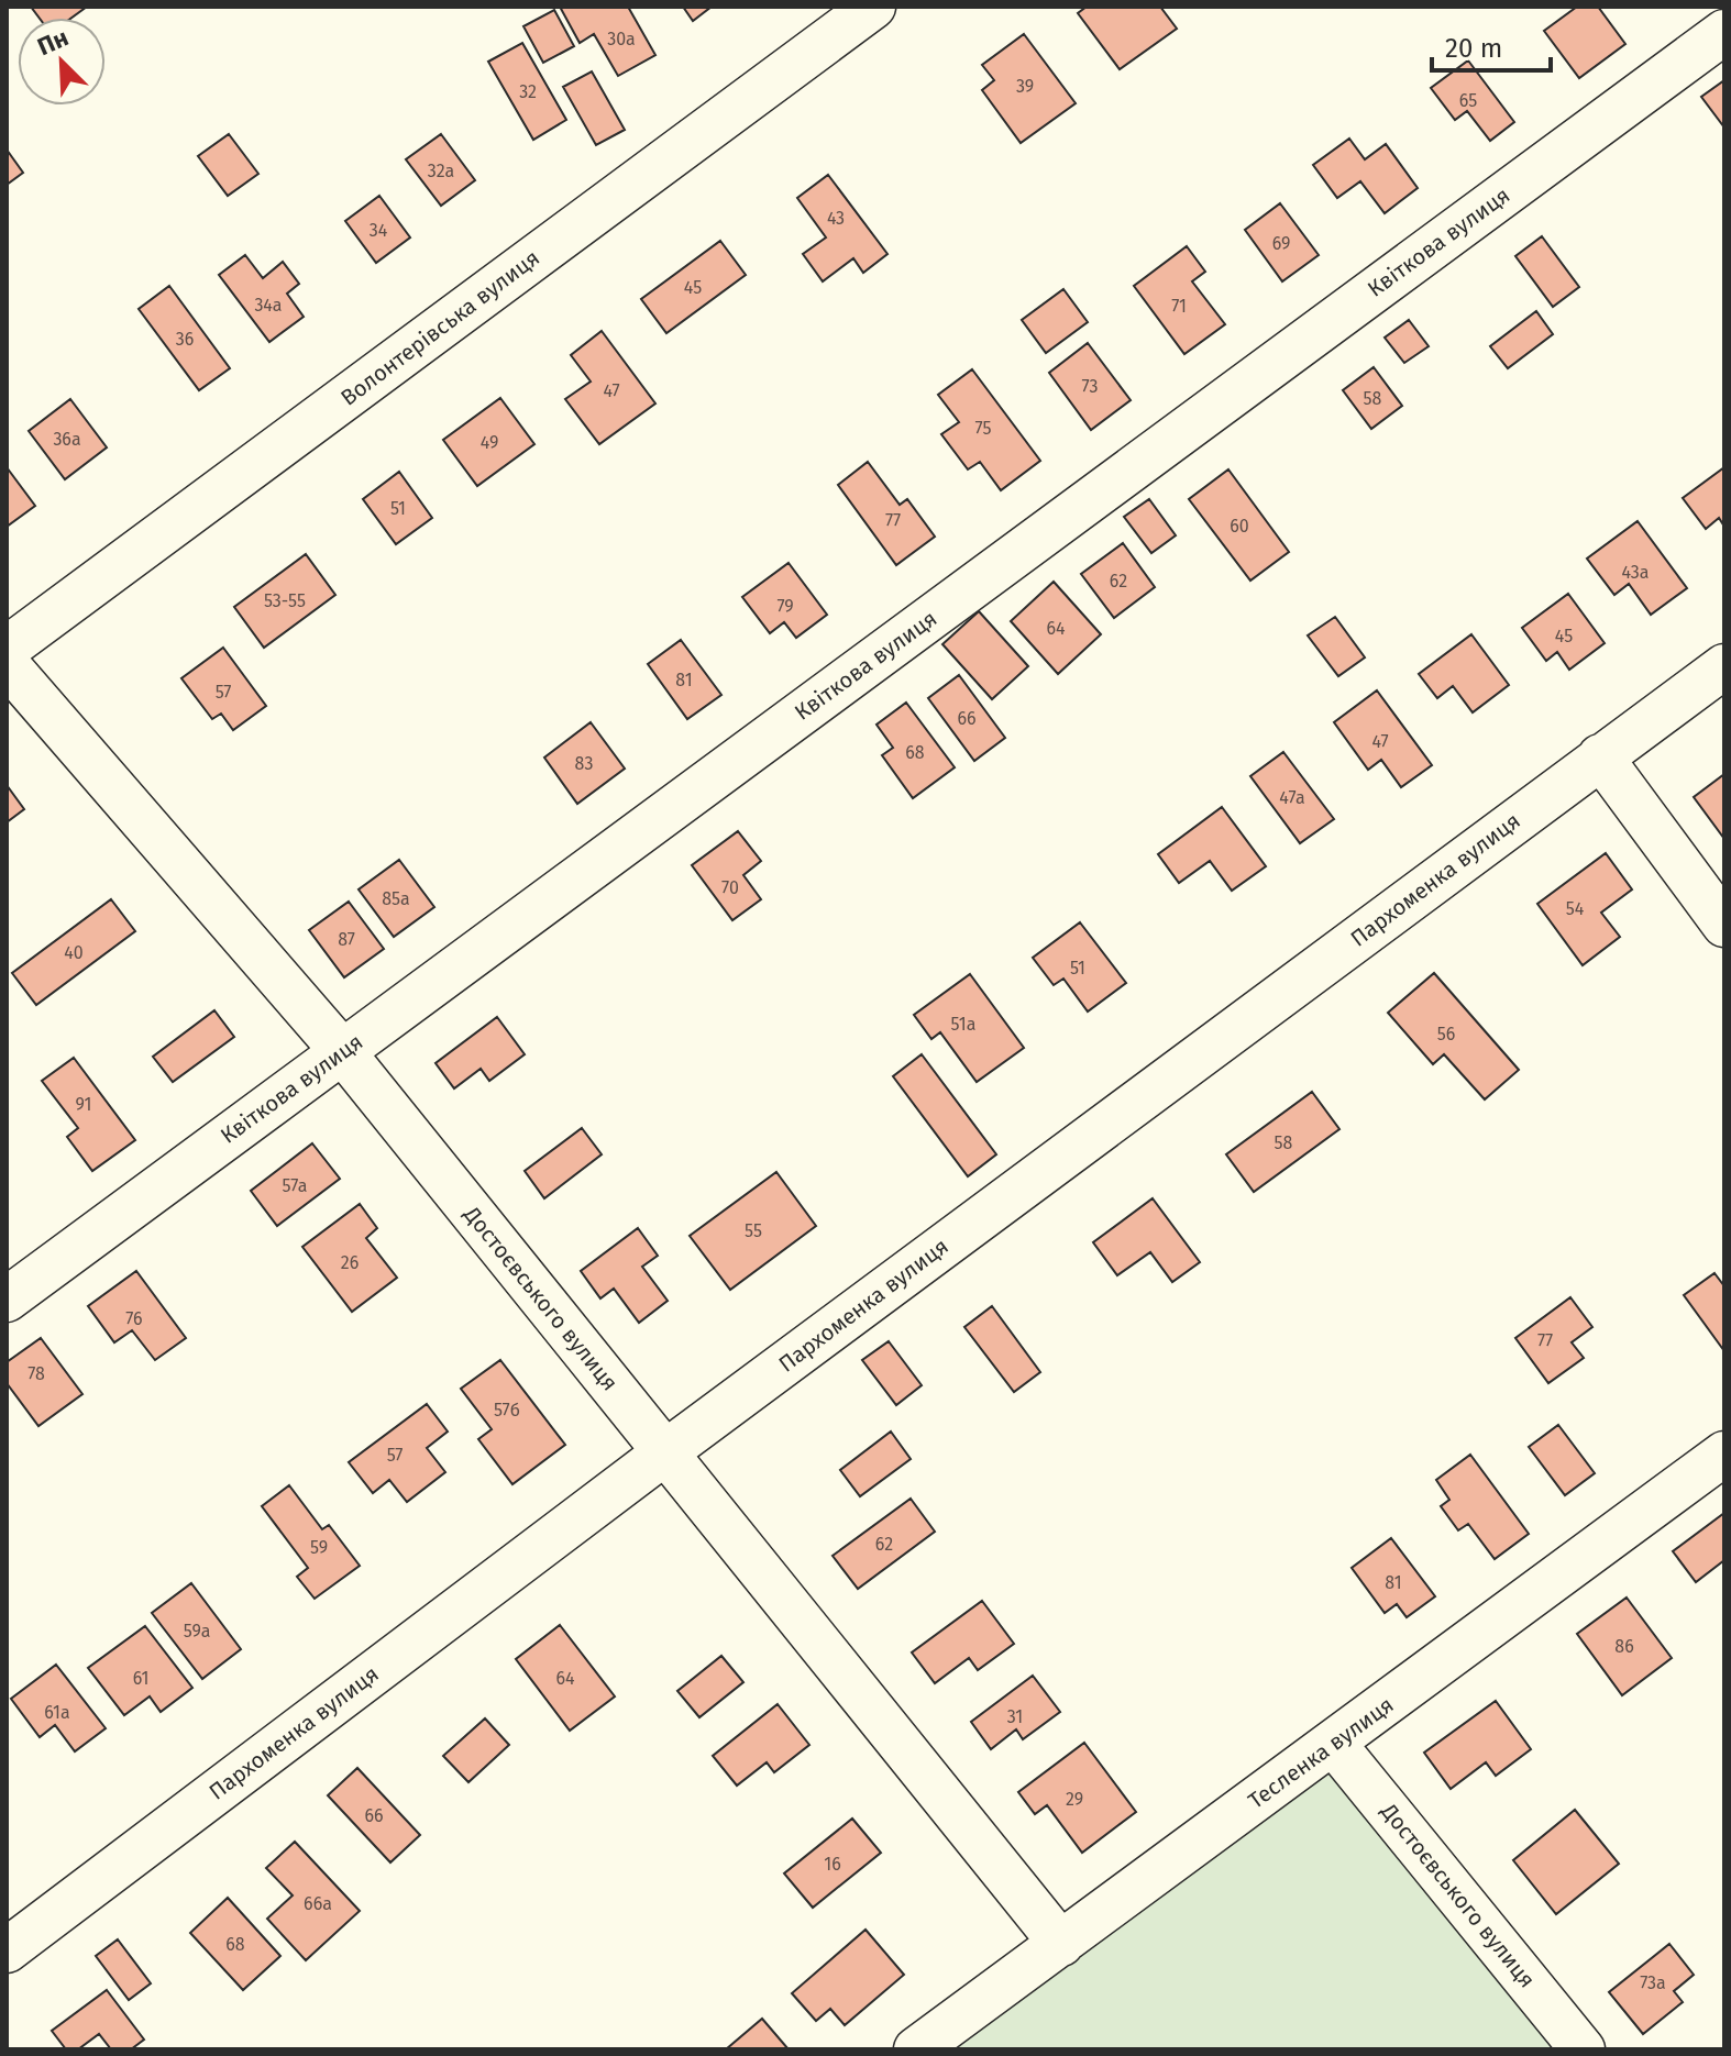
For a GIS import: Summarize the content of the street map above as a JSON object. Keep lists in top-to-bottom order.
{
  "streets": {
    "street": [
      "Квіткова вулиця",
      "Волонтерівська вулиця",
      "Пархоменка вулиця",
      "Достоєвського вулиця",
      "Тесленка вулиця"
    ]
  },
  "crossings": [
    ["Квіткова вулиця", "Достоєвського вулиця"],
    ["Пархоменка вулиця", "Достоєвського вулиця"],
    ["Достоєвського вулиця", "Тесленка вулиця"]
  ],
  "house_numbers": [
    "30а",
    "39",
    "32",
    "65",
    "32а",
    "43",
    "34",
    "69",
    "45",
    "34а",
    "71",
    "36",
    "73",
    "47",
    "58",
    "75",
    "36а",
    "49",
    "51",
    "77",
    "60",
    "43а",
    "62",
    "53-55",
    "79",
    "64",
    "45",
    "81",
    "57",
    "66",
    "47",
    "68",
    "83",
    "47а",
    "70",
    "85а",
    "54",
    "87",
    "40",
    "51",
    "51а",
    "56",
    "91",
    "58",
    "57а",
    "55",
    "26",
    "76",
    "77",
    "78",
    "57б",
    "57",
    "62",
    "59",
    "81",
    "59а",
    "86",
    "61",
    "64",
    "61а",
    "31",
    "29",
    "66",
    "16",
    "66а",
    "68",
    "73а"
  ],
  "scale_bar": "20 m",
  "north": "top left"
}
